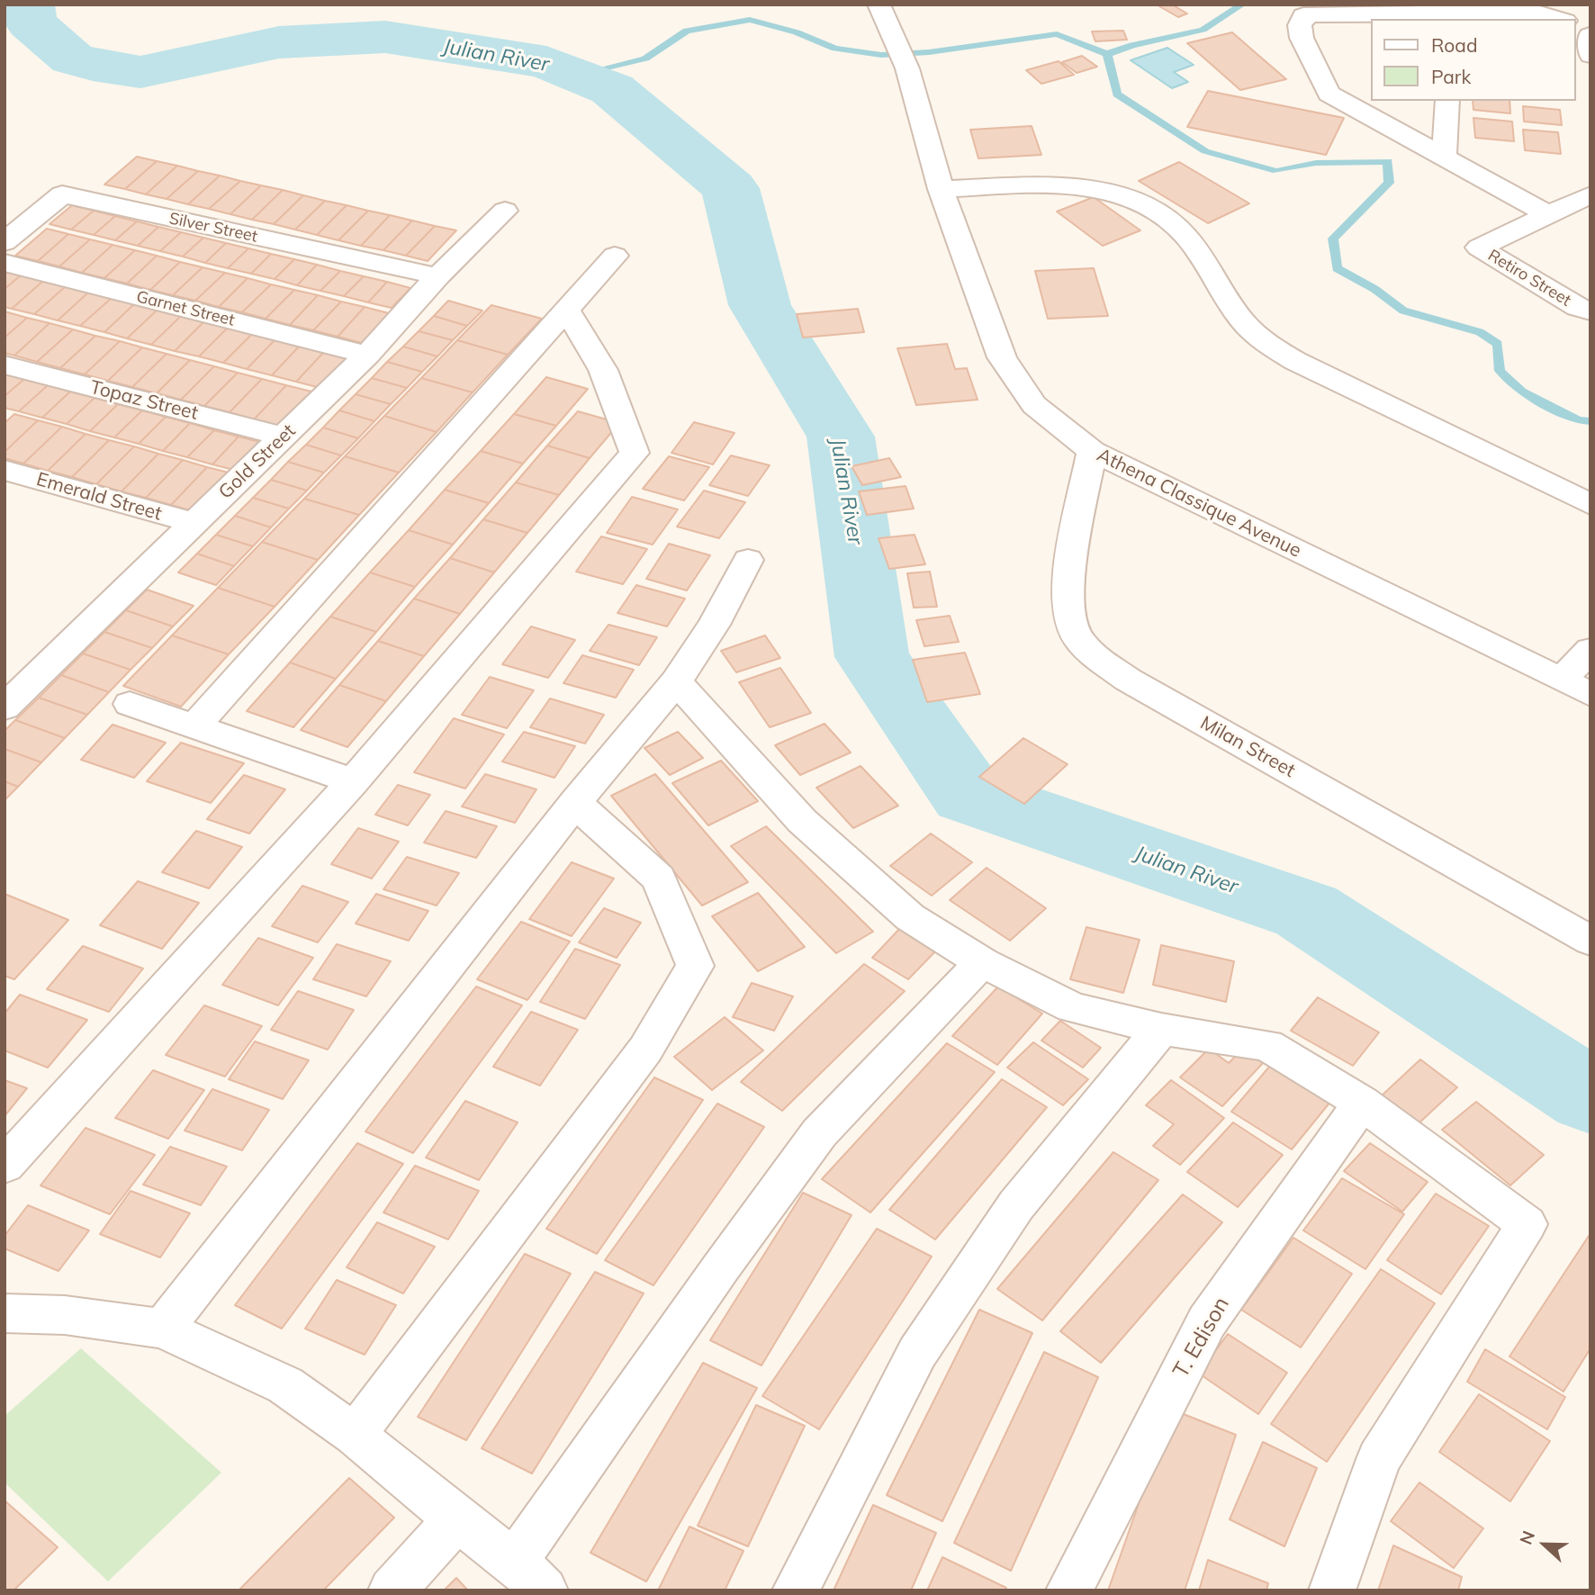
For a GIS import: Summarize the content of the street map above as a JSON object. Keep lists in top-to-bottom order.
{
  "streets": {
    "street": [
      "Silver Street",
      "Retiro Street",
      "Garnet Street",
      "Topaz Street",
      "Gold Street",
      "Emerald Street",
      "Athena Classique Avenue",
      "Milan Street",
      "T. Edison"
    ]
  },
  "crossings": [
    ["Silver Street", "Gold Street"],
    ["Garnet Street", "Gold Street"],
    ["Topaz Street", "Gold Street"],
    ["Gold Street", "Emerald Street"],
    ["Athena Classique Avenue", "Milan Street"]
  ],
  "water": ["Julian River"],
  "legend": ["Road", "Park"],
  "north": "left"
}
